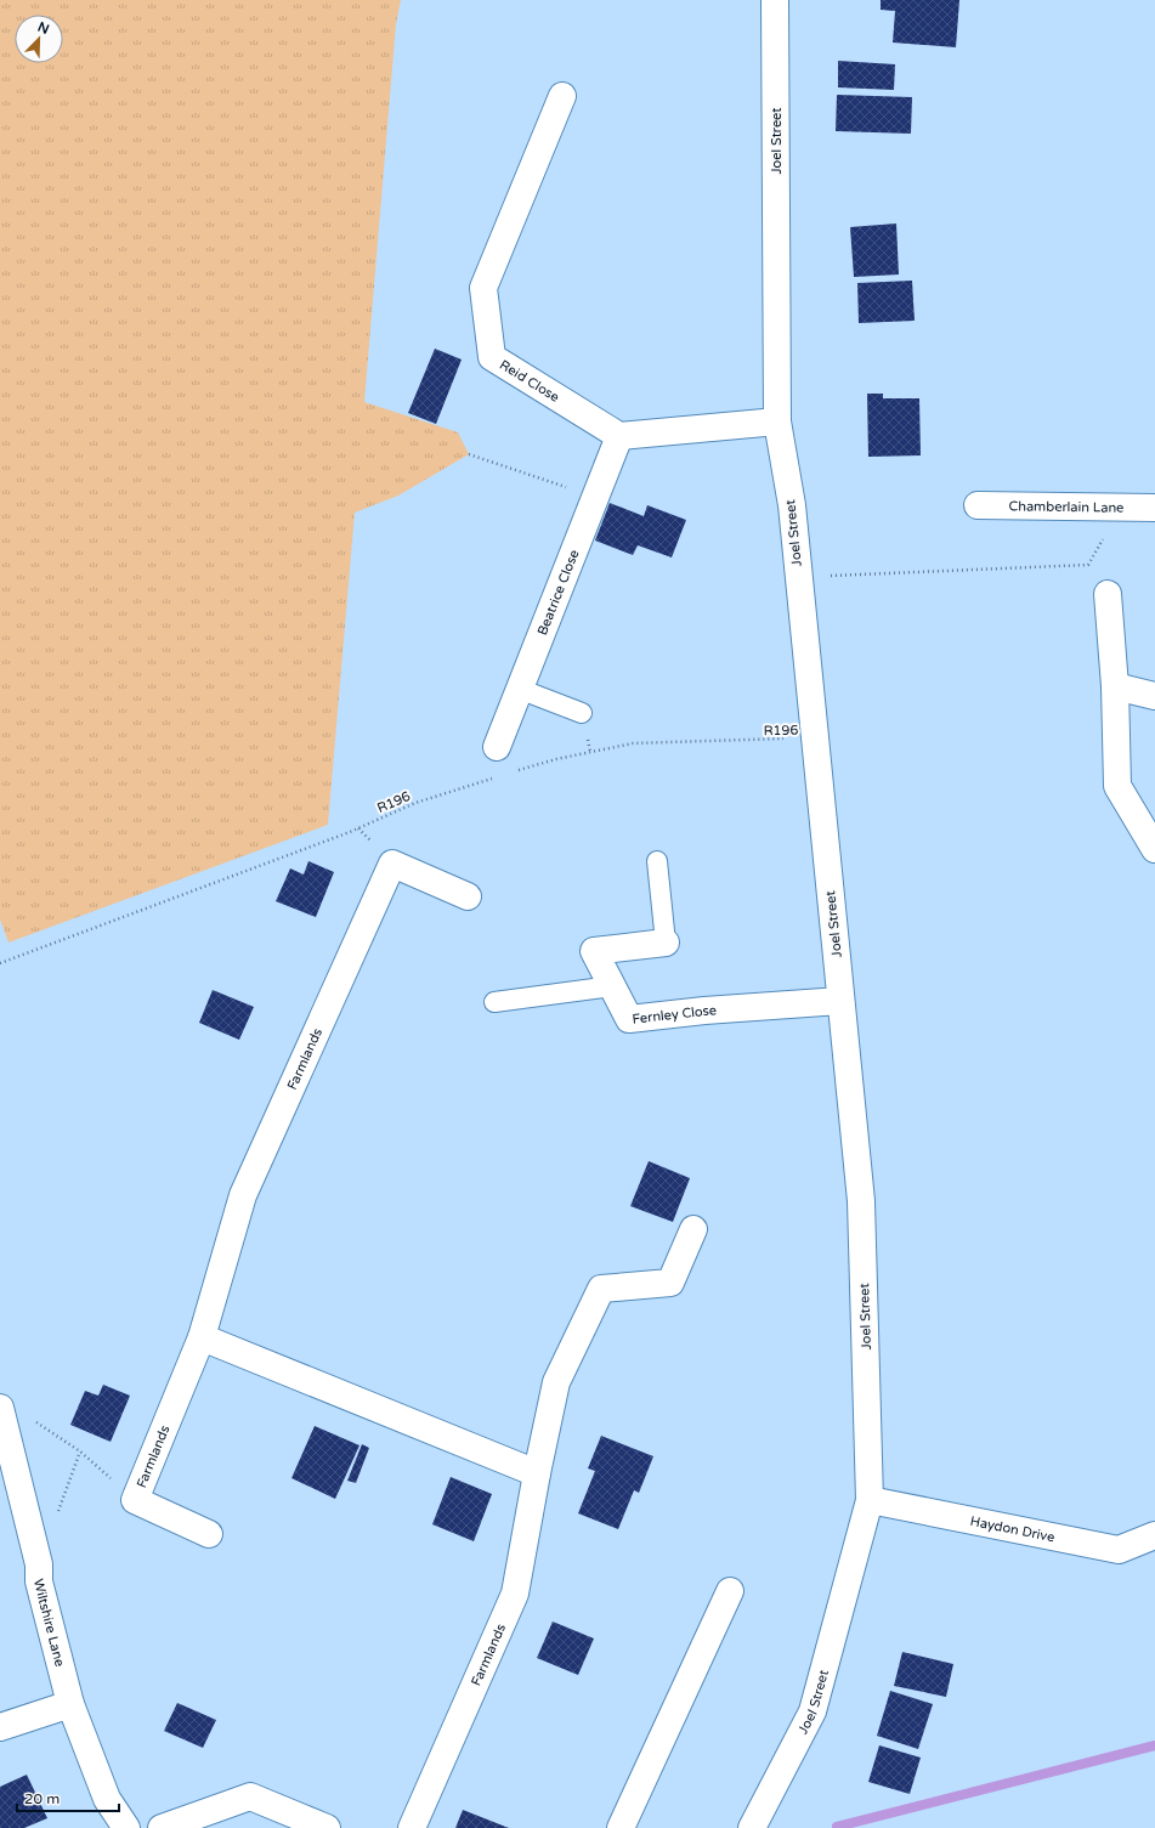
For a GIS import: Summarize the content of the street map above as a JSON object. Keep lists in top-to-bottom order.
{
  "streets": {
    "street": [
      "Joel Street",
      "Reid Close",
      "Chamberlain Lane",
      "Beatrice Close",
      "Fernley Close",
      "Farmlands",
      "Haydon Drive",
      "Wiltshire Lane"
    ],
    "path": ["R196"]
  },
  "crossings": [
    ["Joel Street", "R196"],
    ["Joel Street", "Fernley Close"],
    ["Joel Street", "Haydon Drive"],
    ["Reid Close", "Beatrice Close"]
  ],
  "scale_bar": "20 m",
  "north": "top right"
}
